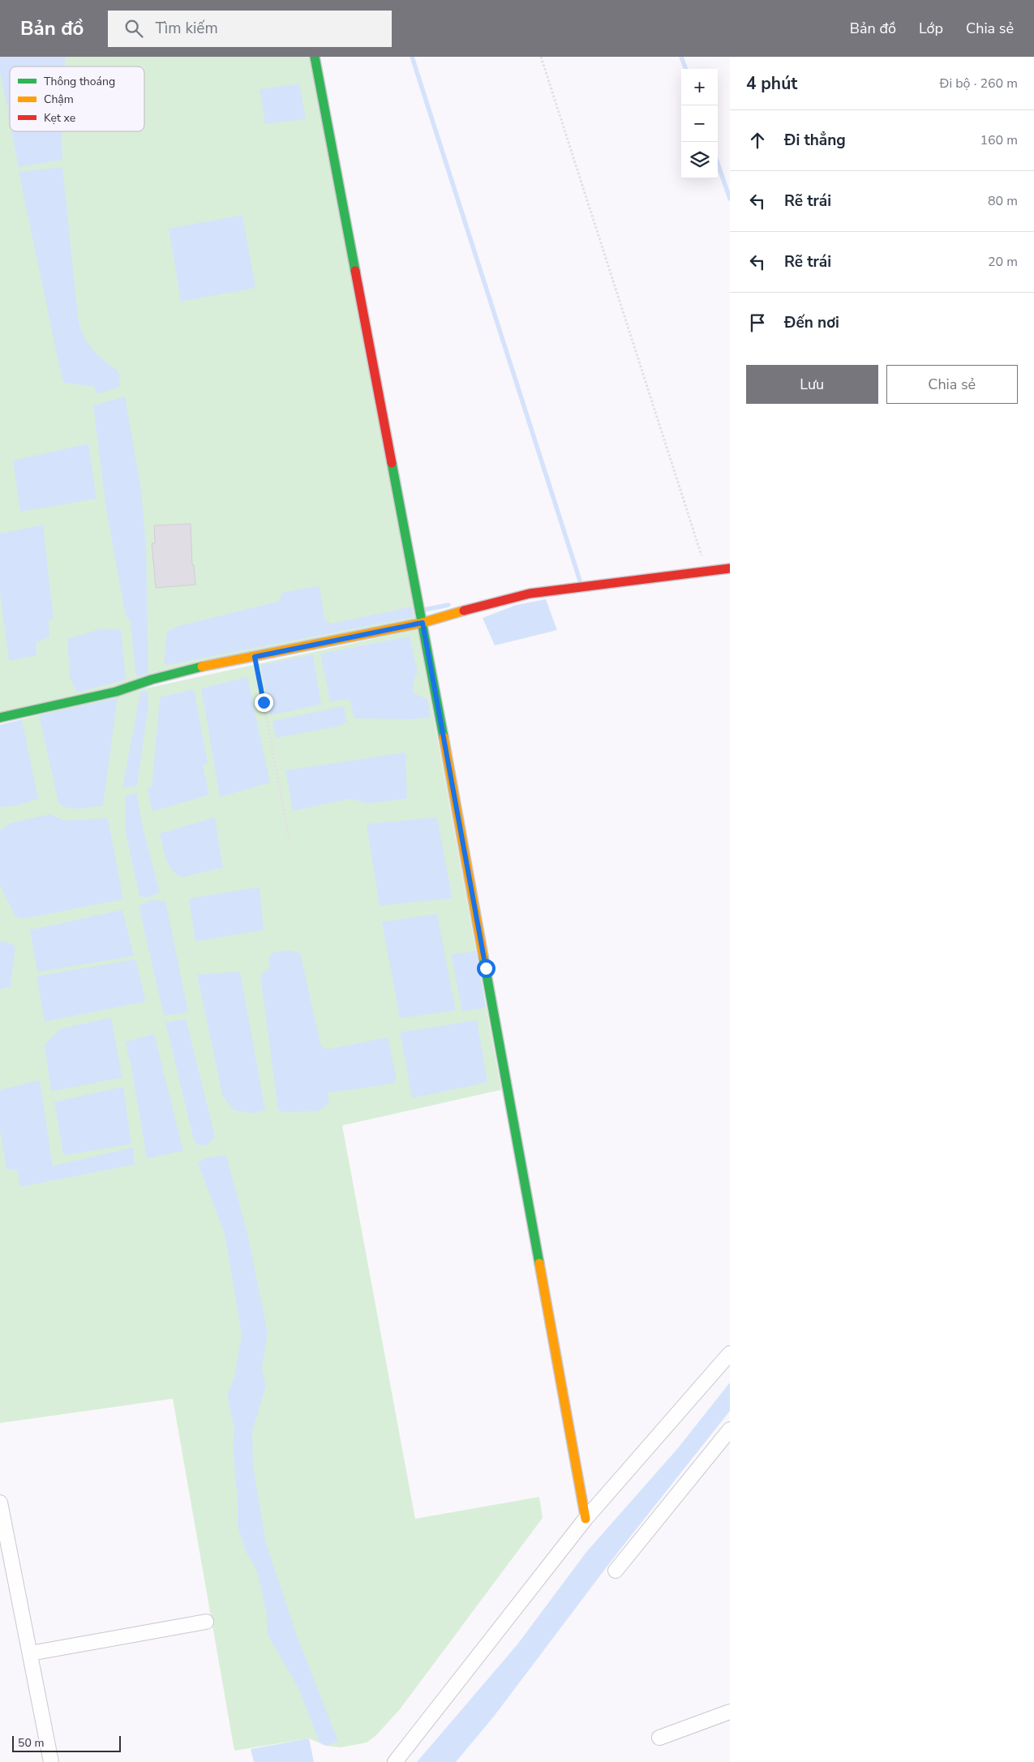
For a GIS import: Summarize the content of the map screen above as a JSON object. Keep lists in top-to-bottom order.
{
  "legend": ["Thông thoáng", "Chậm", "Kẹt xe"],
  "scale_bar": "50 m",
  "page": {
    "header": "Bản đồ",
    "search": "Tìm kiếm",
    "nav": ["Bản đồ", "Lớp", "Chia sẻ"],
    "heading": ["4 phút", "Đi bộ · 260 m"],
    "map_buttons": ["+", "−"],
    "list": [
      ["Đi thẳng", "160 m"],
      ["Rẽ trái", "80 m"],
      ["Rẽ trái", "20 m"],
      "Đến nơi"
    ],
    "buttons": ["Lưu", "Chia sẻ"],
    "scale": "50 m"
  }
}
